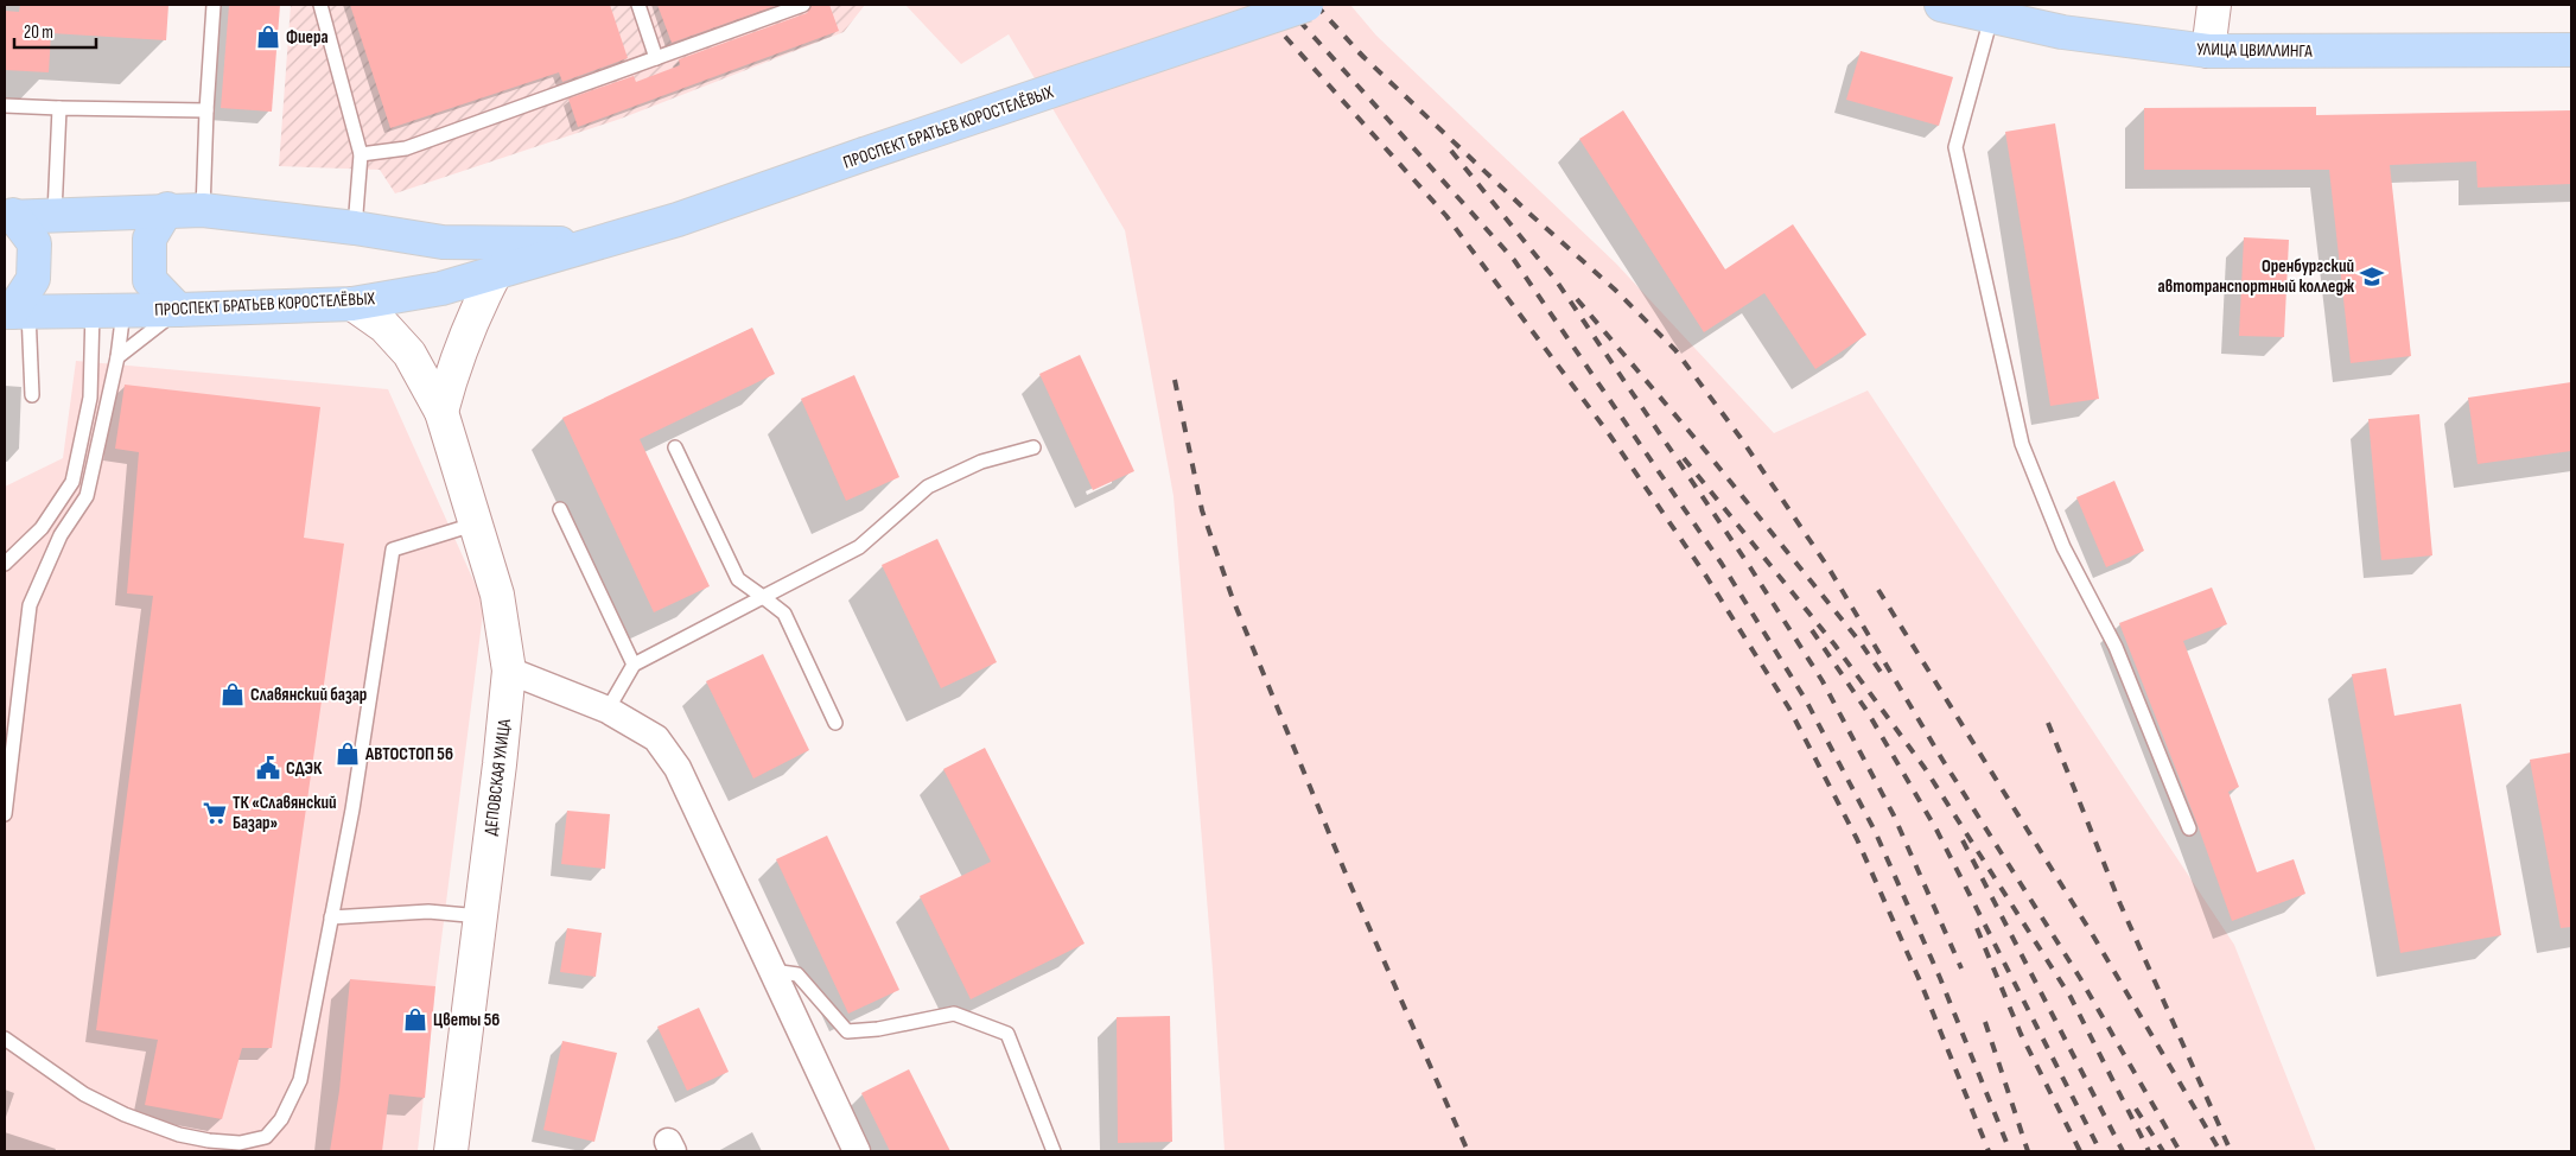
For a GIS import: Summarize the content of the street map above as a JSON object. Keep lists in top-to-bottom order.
{
  "streets": {
    "main road": ["УЛИЦА ЦВИЛЛИНГА", "ПРОСПЕКТ БРАТЬЕВ КОРОСТЕЛЁВЫХ"],
    "street": ["ДЕПОВСКАЯ УЛИЦА"]
  },
  "crossings": [
    ["ПРОСПЕКТ БРАТЬЕВ КОРОСТЕЛЁВЫХ", "ДЕПОВСКАЯ УЛИЦА"]
  ],
  "places": {
    "shop": [
      "Фиера",
      "Славянский базар",
      "АВТОСТОП 56",
      "Цветы 56"
    ],
    "school or university": ["Оренбургский автотранспортный колледж"],
    "public building": ["СДЭК"],
    "supermarket": ["ТК «Славянский Базар»"]
  },
  "scale_bar": "20 m"
}
